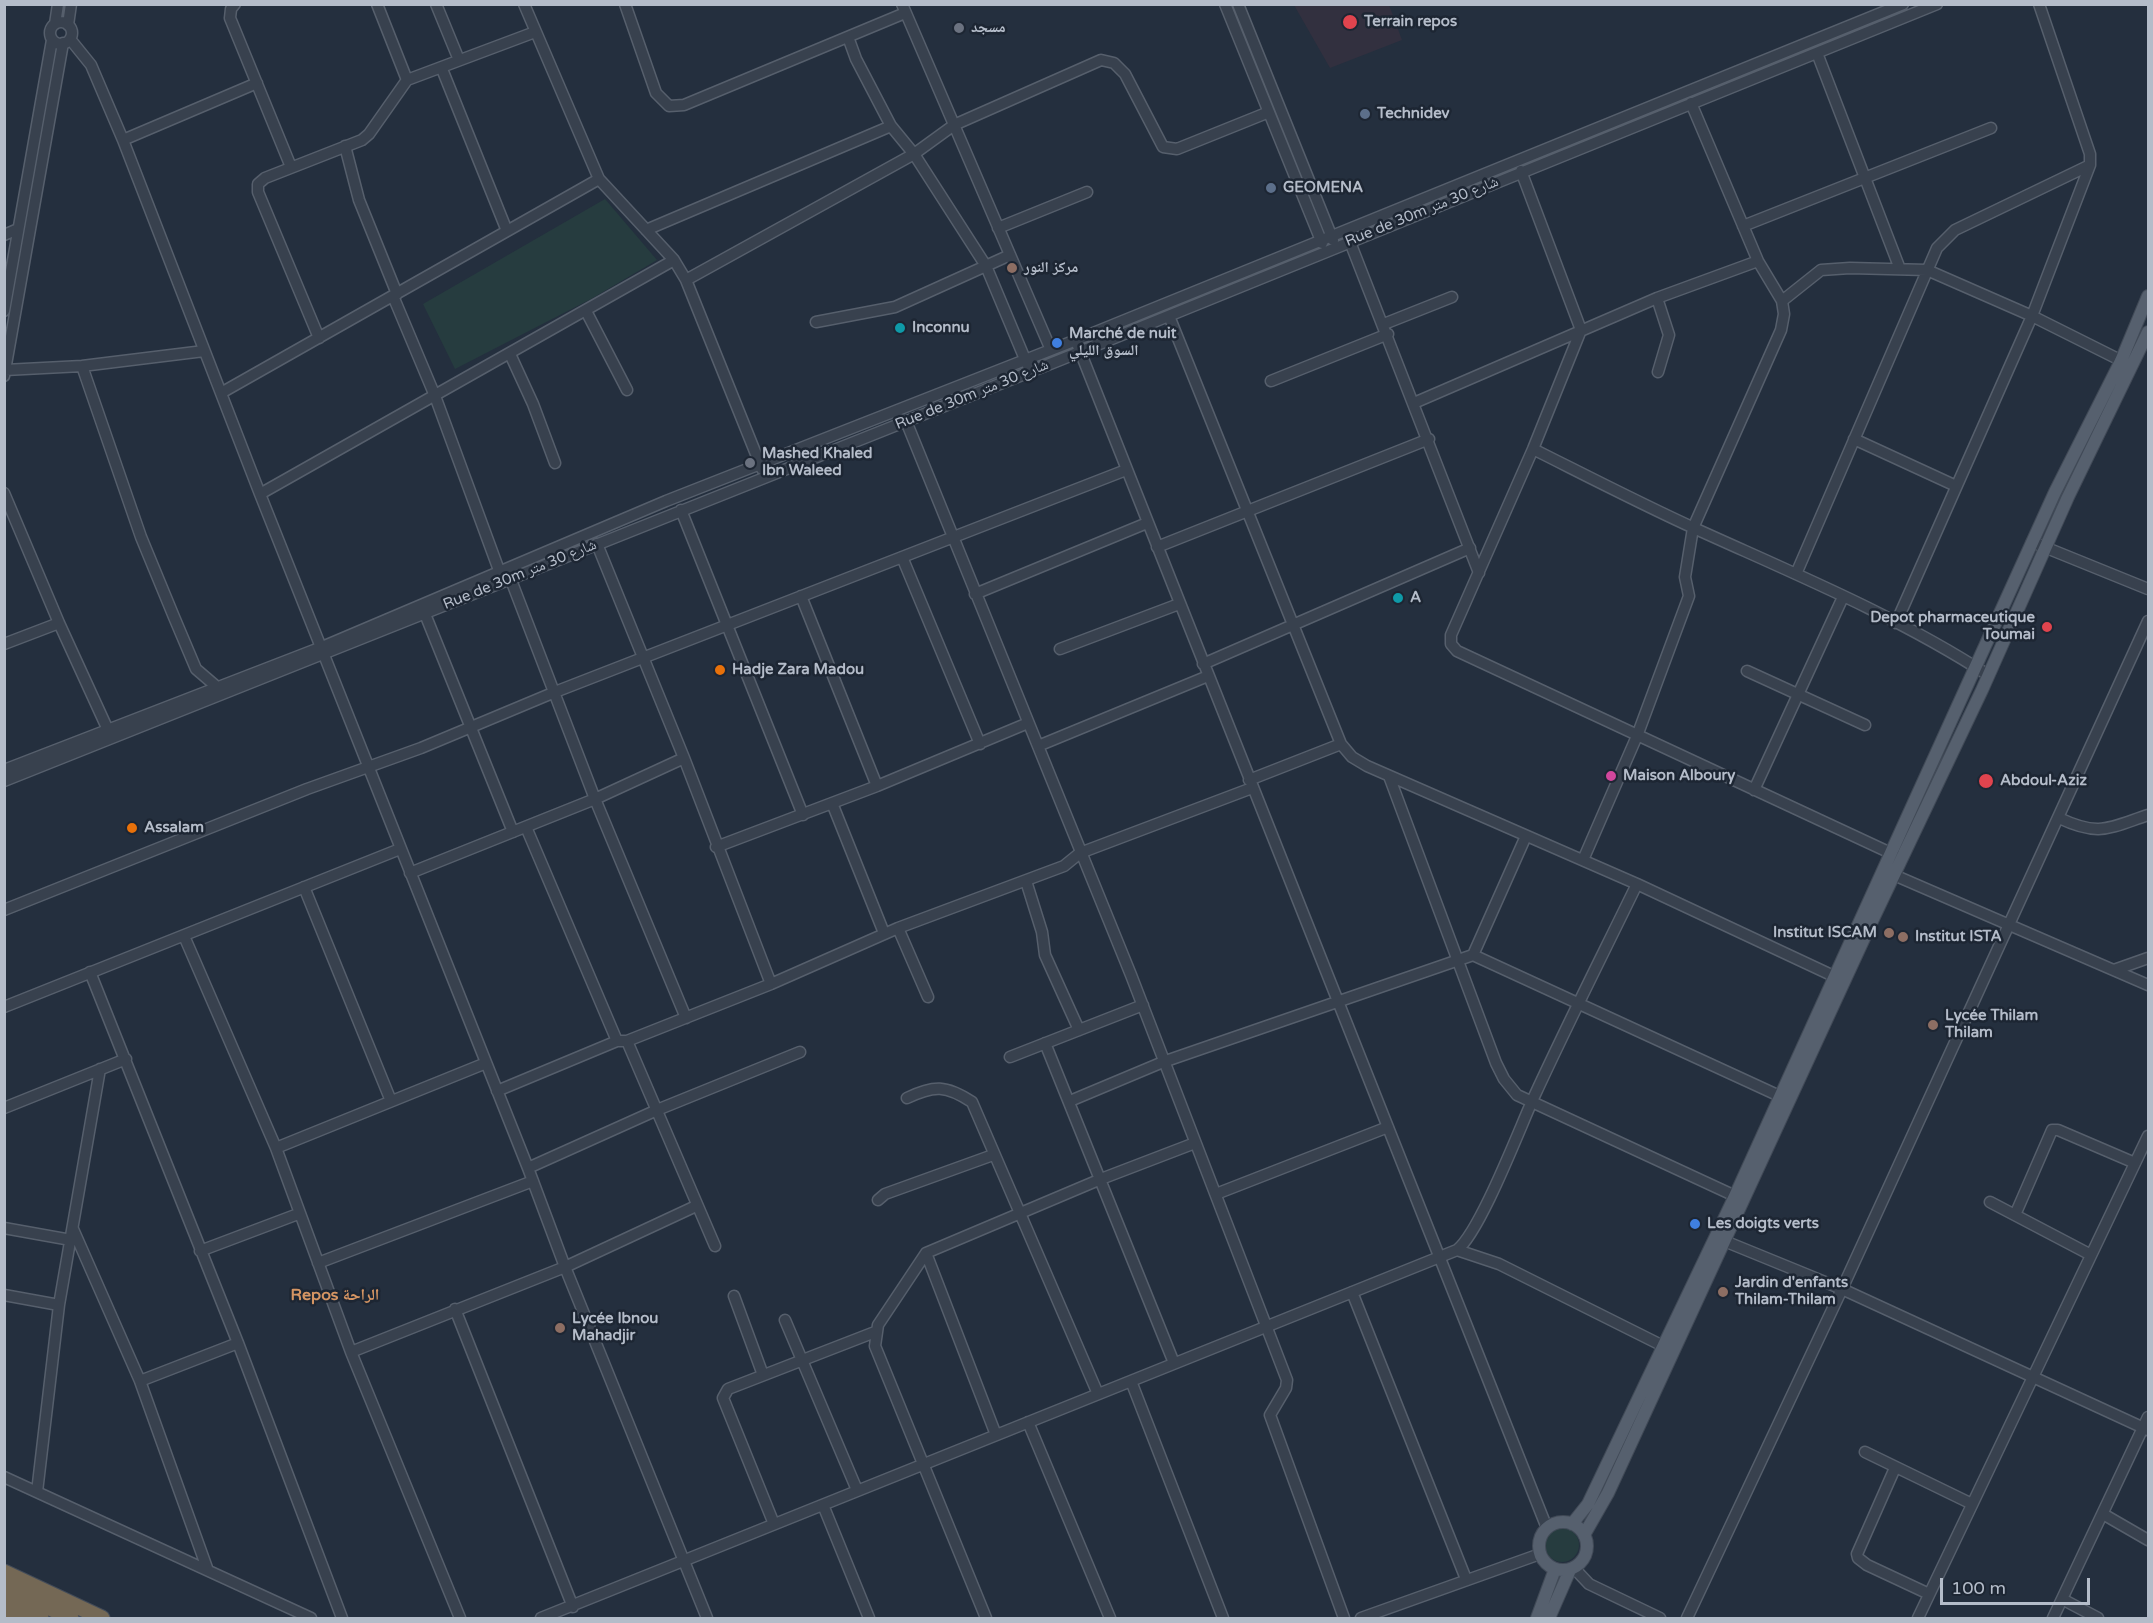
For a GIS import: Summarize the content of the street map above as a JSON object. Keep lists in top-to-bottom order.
{
  "streets": {
    "street": ["Rue de 30m شارع 30 متر"]
  },
  "districts": ["Repos الراحة"],
  "places": [
    "Terrain repos",
    "مسجد",
    "Technidev",
    "GEOMENA",
    "مركز النور",
    "Inconnu",
    "Marché de nuit السوق الليلي",
    "Mashed Khaled Ibn Waleed",
    "A",
    "Depot pharmaceutique Toumai",
    "Hadje Zara Madou",
    "Maison Alboury",
    "Abdoul-Aziz",
    "Assalam",
    "Institut ISCAM",
    "Institut ISTA",
    "Lycée Thilam Thilam",
    "Les doigts verts",
    "Jardin d'enfants Thilam-Thilam",
    "Lycée Ibnou Mahadjir"
  ],
  "scale_bar": "100 m"
}
